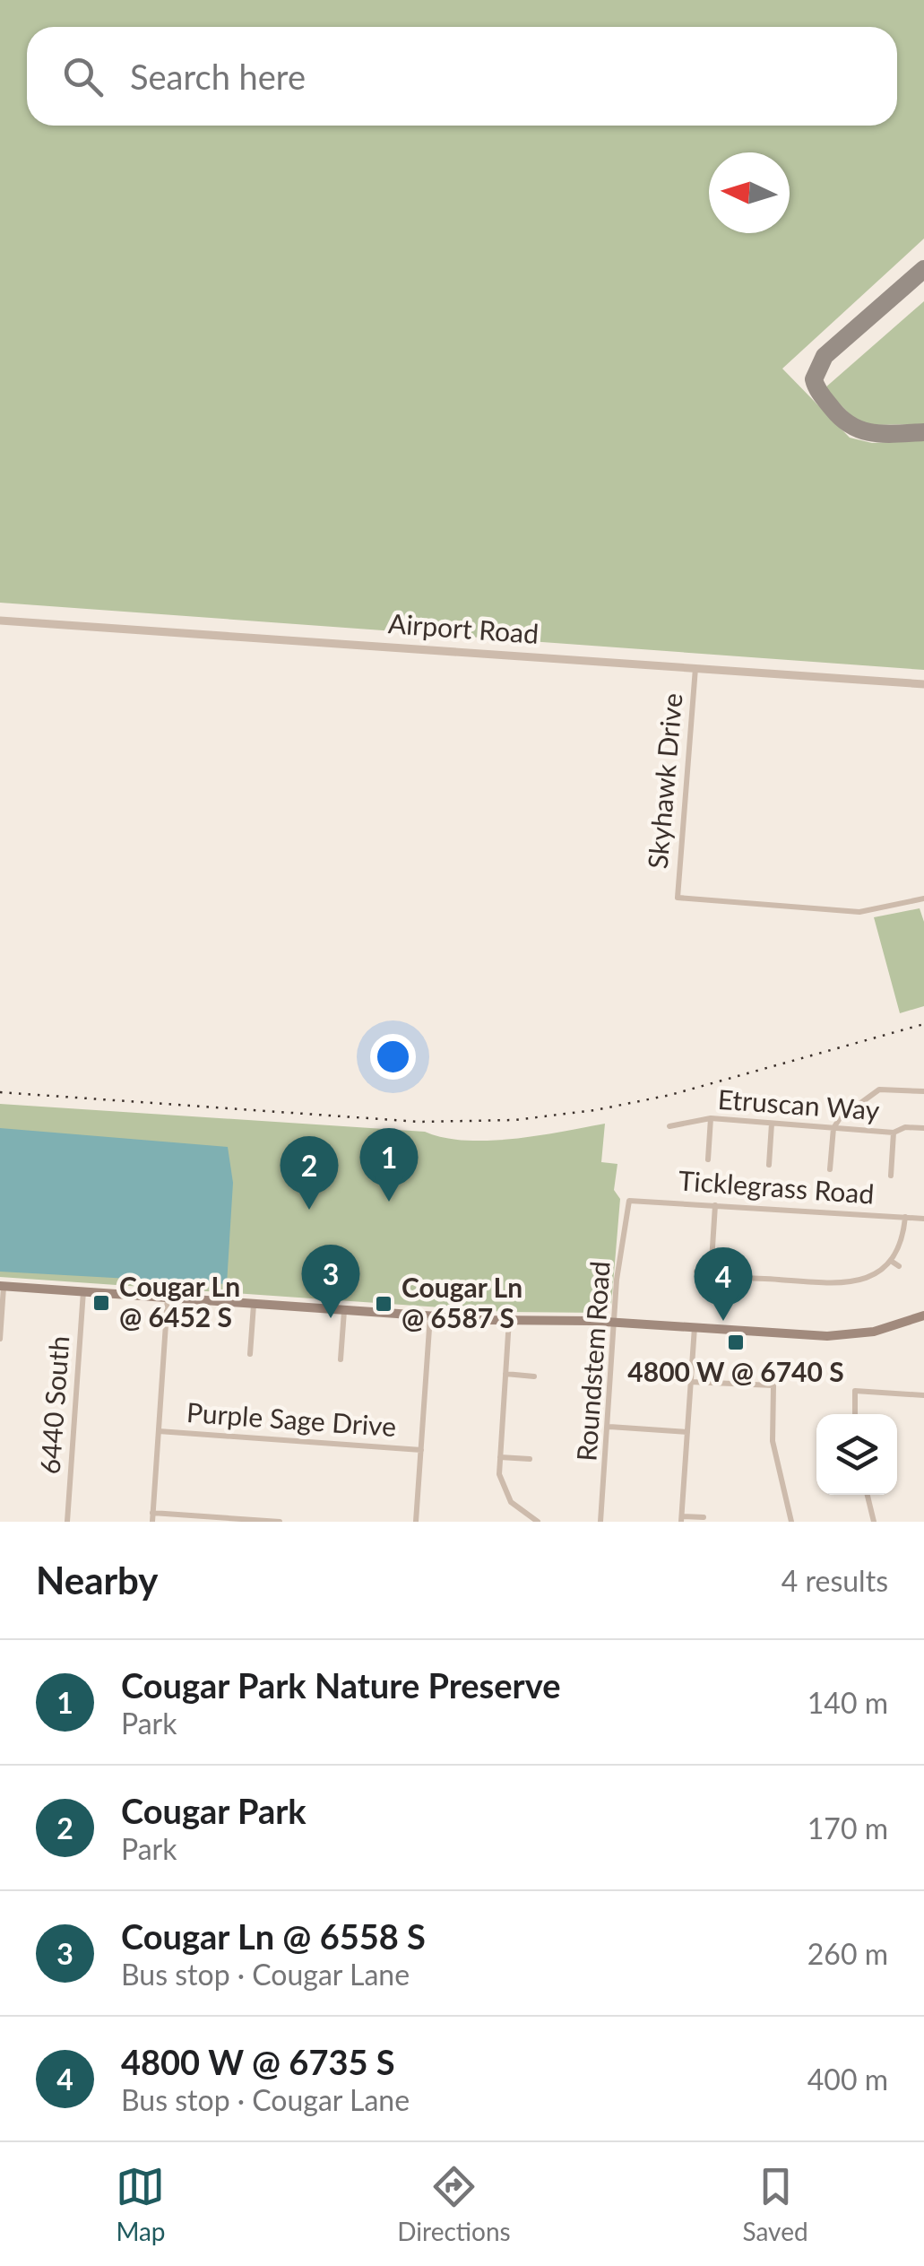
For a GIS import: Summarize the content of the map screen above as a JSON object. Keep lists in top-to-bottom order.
{
  "streets": {
    "street": [
      "Airport Road",
      "Skyhawk Drive",
      "Etruscan Way",
      "Ticklegrass Road",
      "Roundstem Road",
      "6440 South",
      "Purple Sage Drive"
    ]
  },
  "crossings": [
    ["Airport Road", "Skyhawk Drive"],
    ["Ticklegrass Road", "Roundstem Road"]
  ],
  "places": {
    "transit": ["Cougar Ln @ 6452 S", "Cougar Ln @ 6587 S", "4800 W @ 6740 S"]
  },
  "north": "left",
  "page": {
    "search": "Search here",
    "pins": [
      "1",
      "2",
      "3",
      "4"
    ],
    "heading": ["Nearby", "4 results"],
    "list": [
      {
        "mark": "1",
        "name": "Cougar Park Nature Preserve",
        "note": "Park",
        "value": "140 m"
      },
      {
        "mark": "2",
        "name": "Cougar Park",
        "note": "Park",
        "value": "170 m"
      },
      {
        "mark": "3",
        "name": "Cougar Ln @ 6558 S",
        "note": "Bus stop · Cougar Lane",
        "value": "260 m"
      },
      {
        "mark": "4",
        "name": "4800 W @ 6735 S",
        "note": "Bus stop · Cougar Lane",
        "value": "400 m"
      }
    ],
    "nav": ["Map", "Directions", "Saved"]
  }
}
